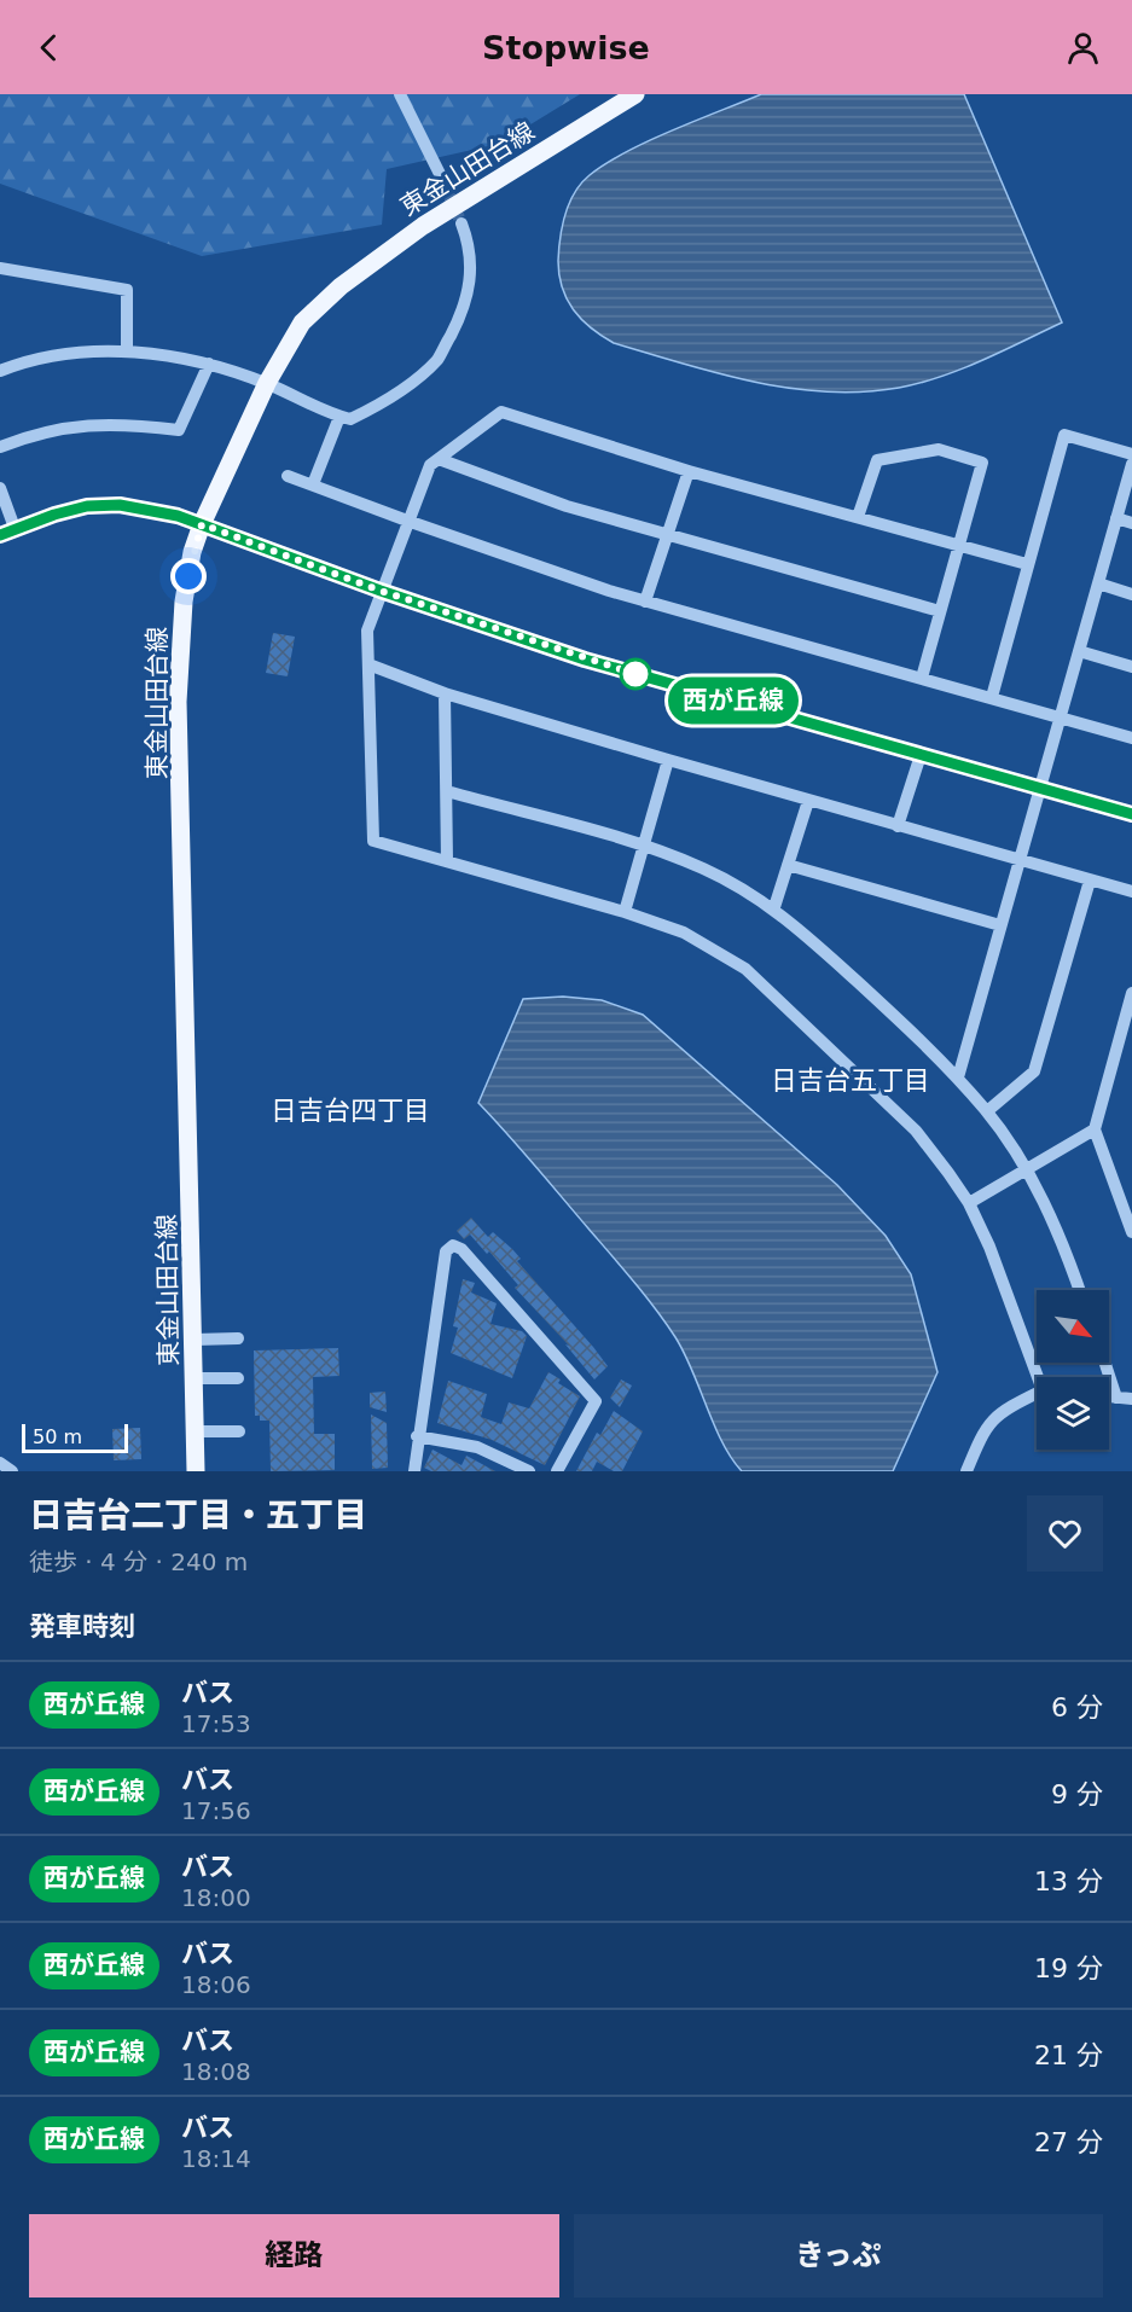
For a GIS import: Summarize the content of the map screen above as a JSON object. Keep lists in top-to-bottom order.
{
  "streets": {
    "main road": ["東金山田台線"]
  },
  "districts": ["日吉台五丁目", "日吉台四丁目"],
  "lines": ["bus line 西が丘線"],
  "scale_bar": "50 m",
  "north": "bottom right",
  "page": {
    "header": "Stopwise",
    "on_map": "西が丘線",
    "scale": "50 m",
    "heading": [
      ["日吉台二丁目・五丁目", "徒歩 · 4 分 · 240 m"],
      "発車時刻"
    ],
    "list": [
      {
        "mark": "西が丘線",
        "name": "バス",
        "note": "17:53",
        "value": "6 分"
      },
      {
        "mark": "西が丘線",
        "name": "バス",
        "note": "17:56",
        "value": "9 分"
      },
      {
        "mark": "西が丘線",
        "name": "バス",
        "note": "18:00",
        "value": "13 分"
      },
      {
        "mark": "西が丘線",
        "name": "バス",
        "note": "18:06",
        "value": "19 分"
      },
      {
        "mark": "西が丘線",
        "name": "バス",
        "note": "18:08",
        "value": "21 分"
      },
      {
        "mark": "西が丘線",
        "name": "バス",
        "note": "18:14",
        "value": "27 分"
      }
    ],
    "buttons": ["経路", "きっぷ"]
  }
}
